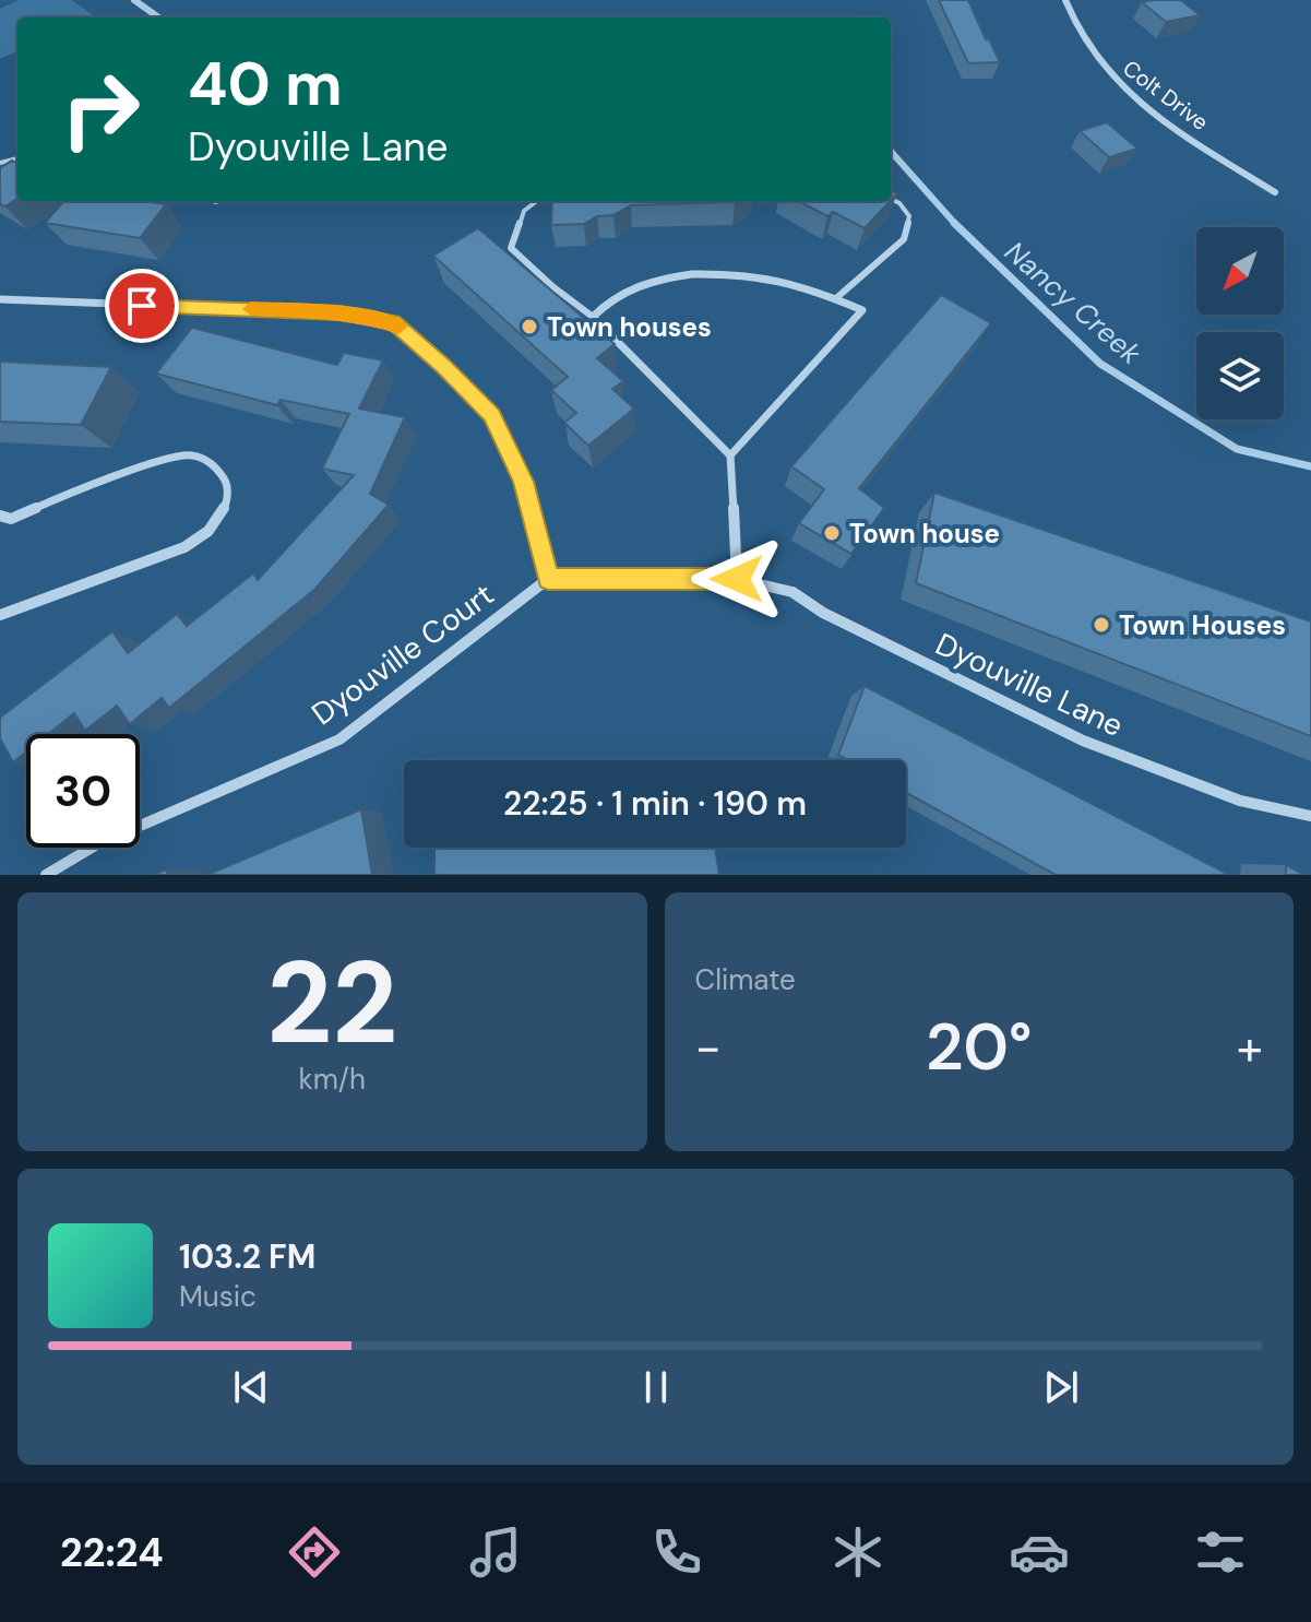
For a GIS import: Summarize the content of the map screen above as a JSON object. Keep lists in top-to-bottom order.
{
  "streets": {
    "street": ["Colt Drive", "Dyouville Court", "Dyouville Lane"]
  },
  "crossings": [
    ["Dyouville Court", "Dyouville Lane"]
  ],
  "water": ["Nancy Creek"],
  "places": ["Town houses", "Town house", "Town Houses"],
  "north": "bottom left",
  "page": {
    "turn": ["40 m", "Dyouville Lane"],
    "limit": "30",
    "trip": "22:25 · 1 min · 190 m",
    "tile": [
      ["22", "km/h"],
      "Climate"
    ],
    "heat": ["−", "20°", "+"],
    "song": ["103.2 FM", "Music"],
    "tabs": "22:24"
  }
}
